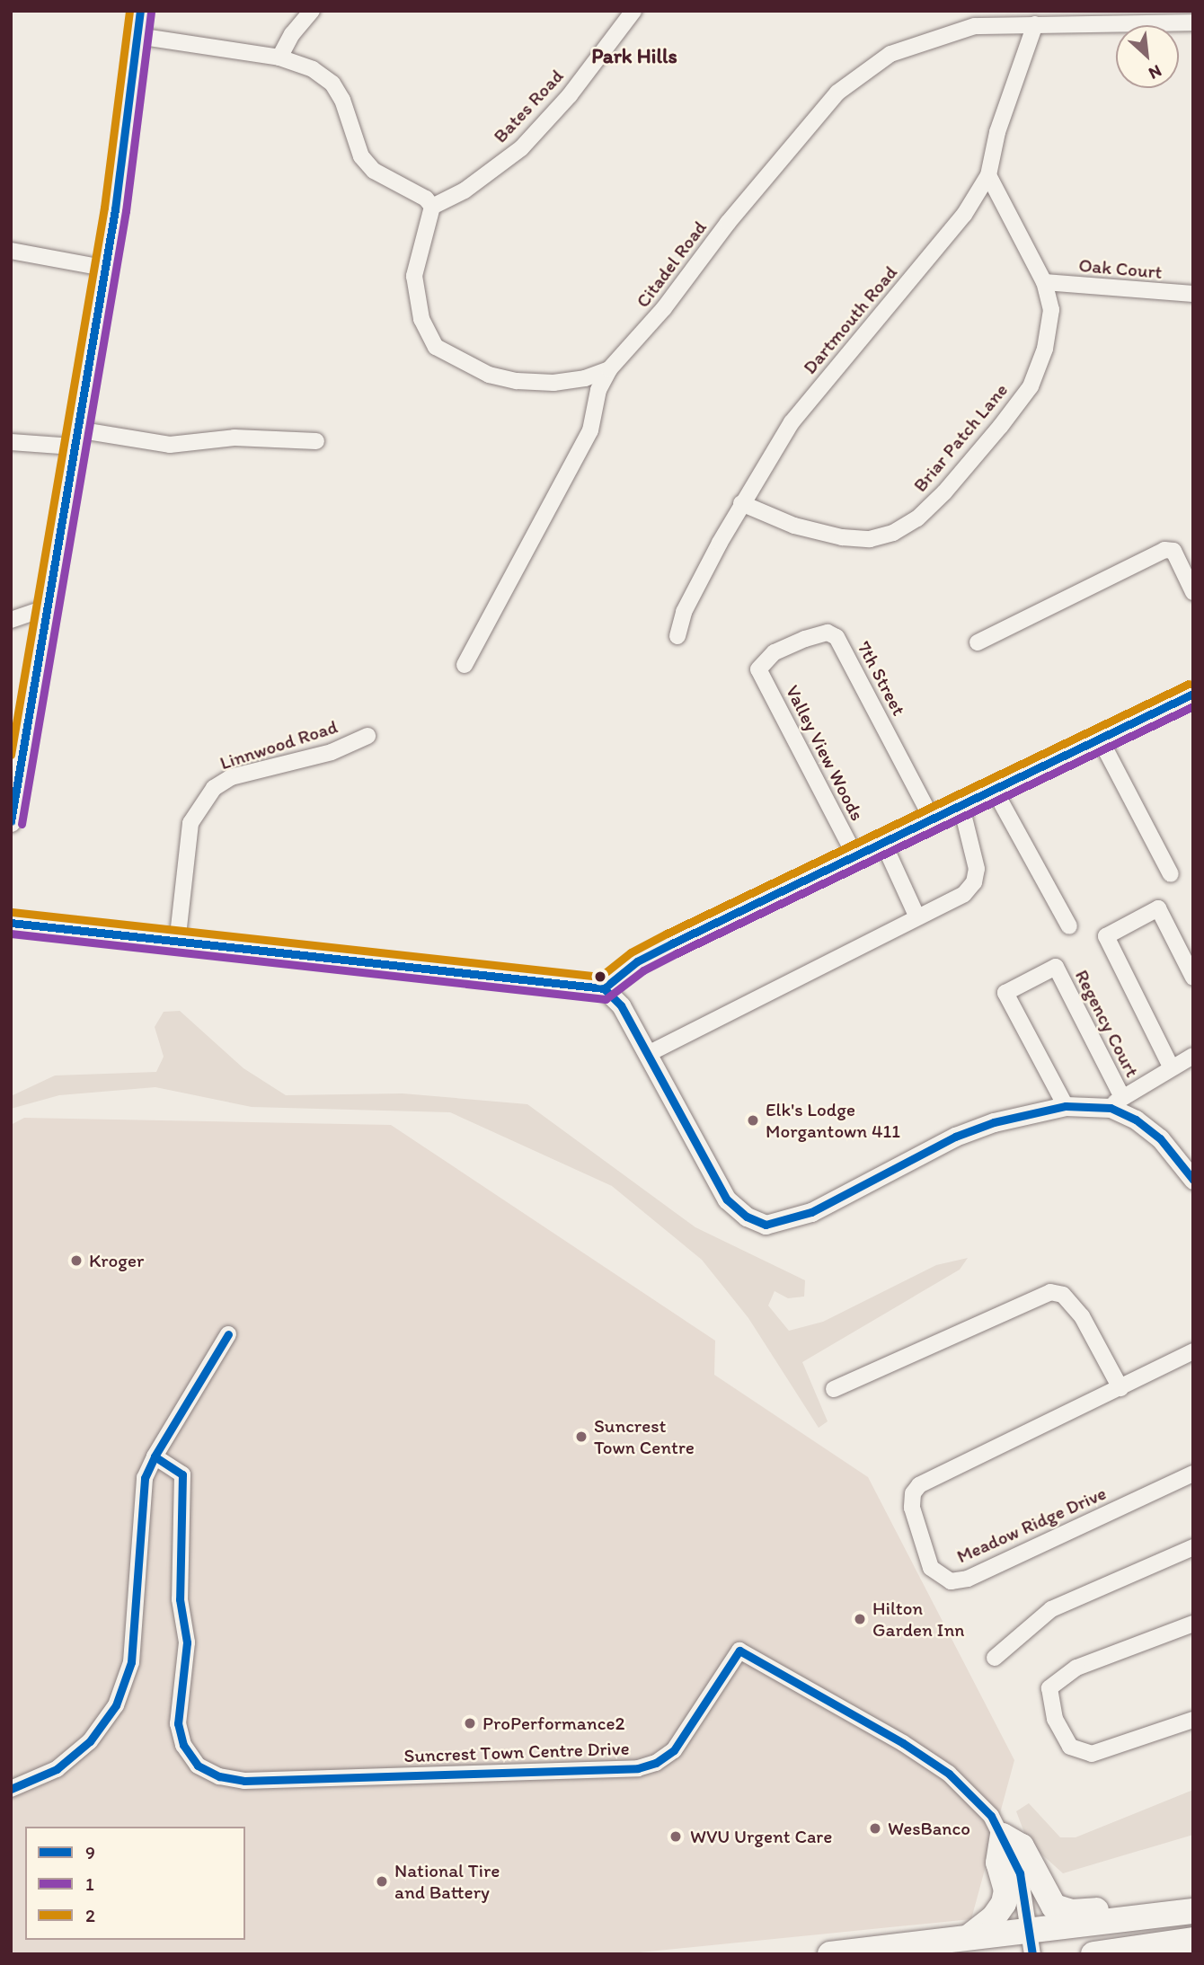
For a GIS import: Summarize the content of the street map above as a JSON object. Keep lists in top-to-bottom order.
{
  "streets": {
    "street": [
      "Bates Road",
      "Citadel Road",
      "Oak Court",
      "Dartmouth Road",
      "Briar Patch Lane",
      "7th Street",
      "Linnwood Road",
      "Valley View Woods",
      "Regency Court",
      "Meadow Ridge Drive",
      "Suncrest Town Centre Drive"
    ]
  },
  "crossings": [
    ["Citadel Road", "Dartmouth Road"],
    ["Oak Court", "Briar Patch Lane"],
    ["Dartmouth Road", "Briar Patch Lane"],
    ["7th Street", "Valley View Woods"]
  ],
  "districts": ["Park Hills"],
  "places": [
    "Elk's Lodge Morgantown 411",
    "Kroger",
    "Suncrest Town Centre",
    "Hilton Garden Inn",
    "ProPerformance2",
    "WesBanco",
    "WVU Urgent Care",
    "National Tire and Battery"
  ],
  "lines": ["transit line 9", "transit line 2", "transit line 1"],
  "legend": ["9", "1", "2"],
  "north": "bottom right"
}
